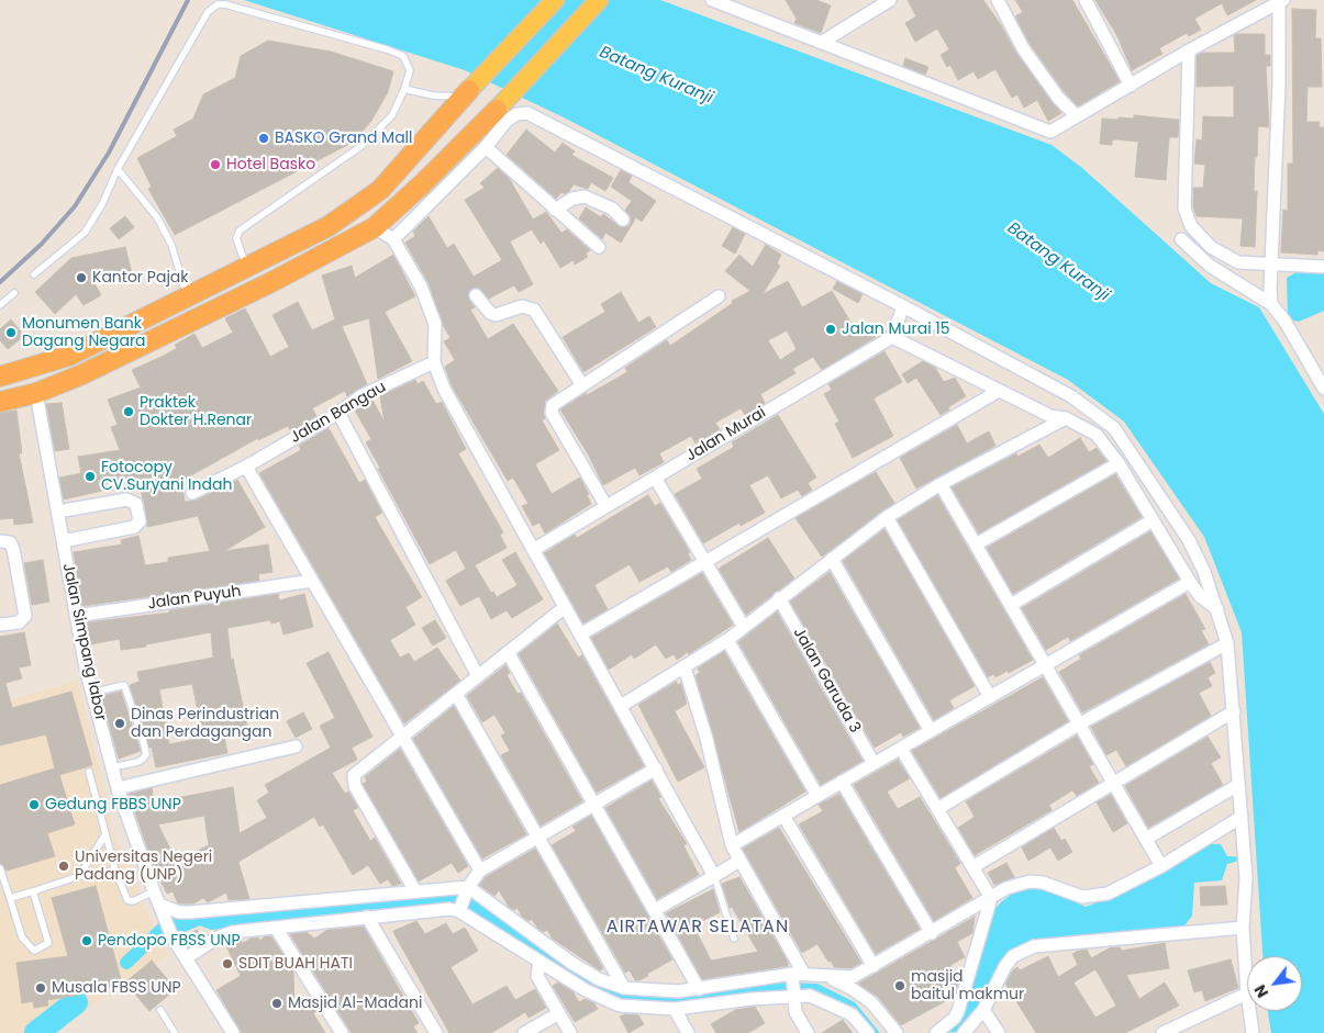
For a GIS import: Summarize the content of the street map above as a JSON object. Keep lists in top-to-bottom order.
{
  "streets": {
    "street": [
      "Jalan Bangau",
      "Jalan Murai",
      "Jalan Puyuh",
      "Jalan Simpang labor",
      "Jalan Garuda 3"
    ]
  },
  "crossings": [
    ["Jalan Puyuh", "Jalan Simpang labor"]
  ],
  "districts": ["AIRTAWAR SELATAN"],
  "water": ["Batang Kuranji"],
  "places": [
    "BASKO Grand Mall",
    "Hotel Basko",
    "Kantor Pajak",
    "Jalan Murai 15",
    "Monumen Bank Dagang Negara",
    "Praktek Dokter H.Renar",
    "Fotocopy CV.Suryani Indah",
    "Dinas Perindustrian dan Perdagangan",
    "Gedung FBBS UNP",
    "Universitas Negeri Padang (UNP)",
    "Pendopo FBSS UNP",
    "SDIT BUAH HATI",
    "masjid baitul makmur",
    "Musala FBSS UNP",
    "Masjid Al-Madani"
  ],
  "north": "bottom left"
}
